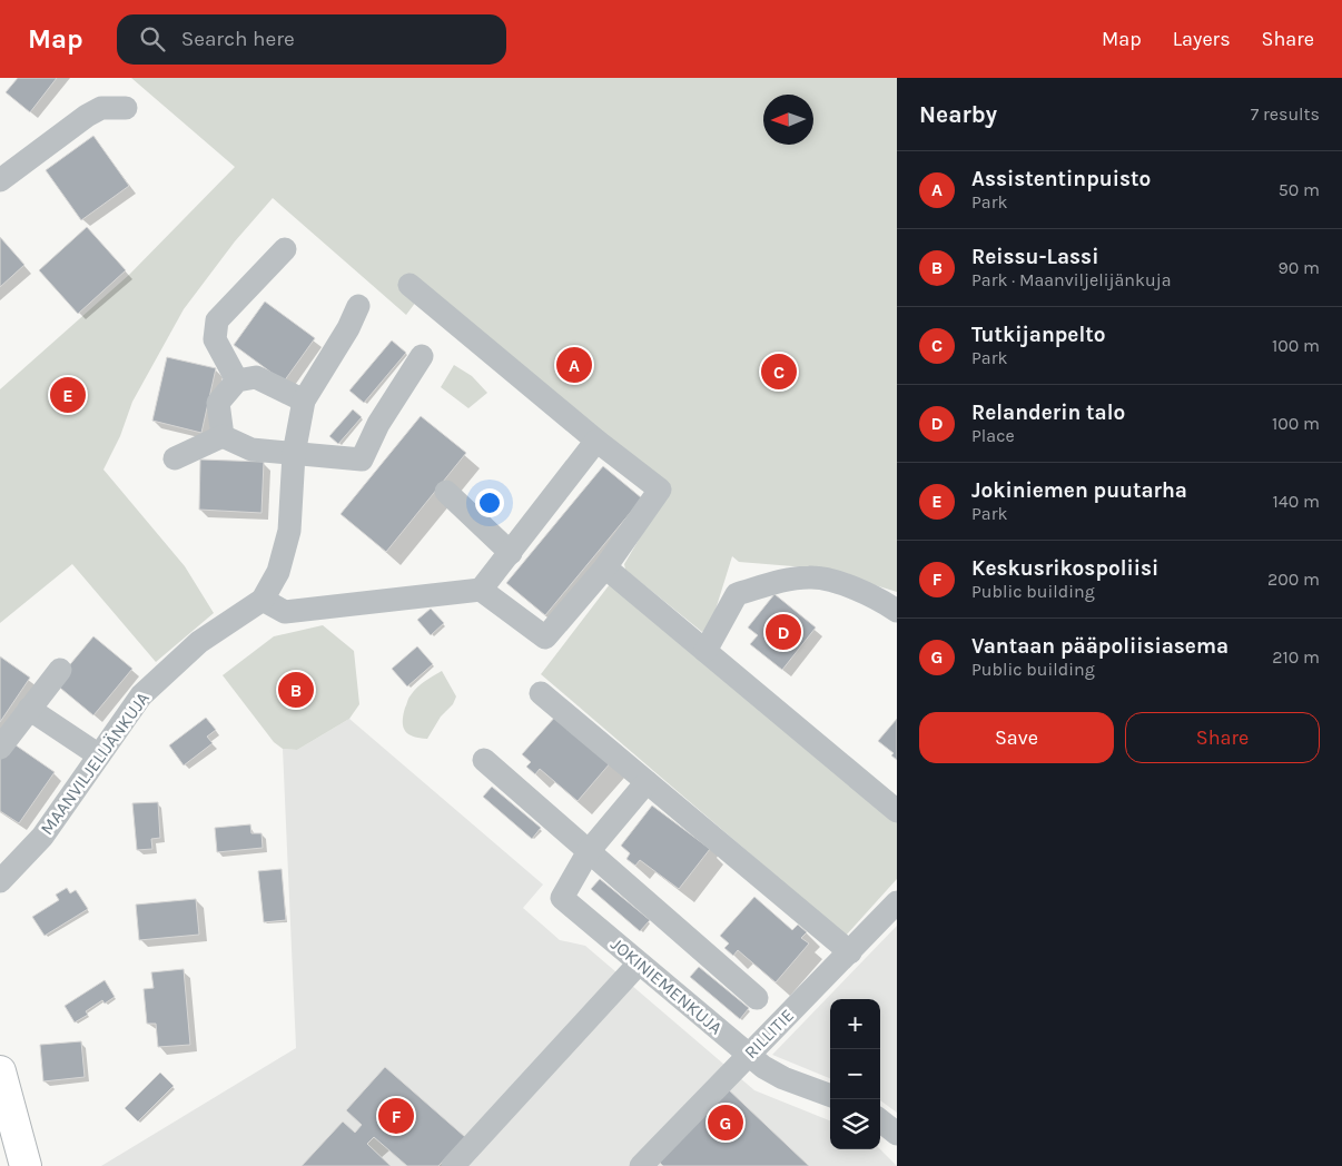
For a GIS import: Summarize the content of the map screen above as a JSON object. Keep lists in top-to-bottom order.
{
  "streets": {
    "street": ["MAANVILJELIJÄNKUJA", "JOKINIEMENKUJA", "RILLITIE"]
  },
  "crossings": [
    ["JOKINIEMENKUJA", "RILLITIE"]
  ],
  "north": "left",
  "page": {
    "header": "Map",
    "search": "Search here",
    "nav": ["Map", "Layers", "Share"],
    "heading": ["Nearby", "7 results"],
    "list": [
      {
        "mark": "A",
        "name": "Assistentinpuisto",
        "note": "Park",
        "value": "50 m"
      },
      {
        "mark": "B",
        "name": "Reissu-Lassi",
        "note": "Park · Maanviljelijänkuja",
        "value": "90 m"
      },
      {
        "mark": "C",
        "name": "Tutkijanpelto",
        "note": "Park",
        "value": "100 m"
      },
      {
        "mark": "D",
        "name": "Relanderin talo",
        "note": "Place",
        "value": "100 m"
      },
      {
        "mark": "E",
        "name": "Jokiniemen puutarha",
        "note": "Park",
        "value": "140 m"
      },
      {
        "mark": "F",
        "name": "Keskusrikospoliisi",
        "note": "Public building",
        "value": "200 m"
      },
      {
        "mark": "G",
        "name": "Vantaan pääpoliisiasema",
        "note": "Public building",
        "value": "210 m"
      }
    ],
    "pins": [
      "A",
      "C",
      "E",
      "D",
      "B",
      "F",
      "G"
    ],
    "buttons": ["Save", "Share"],
    "map_buttons": ["+", "−"]
  }
}
